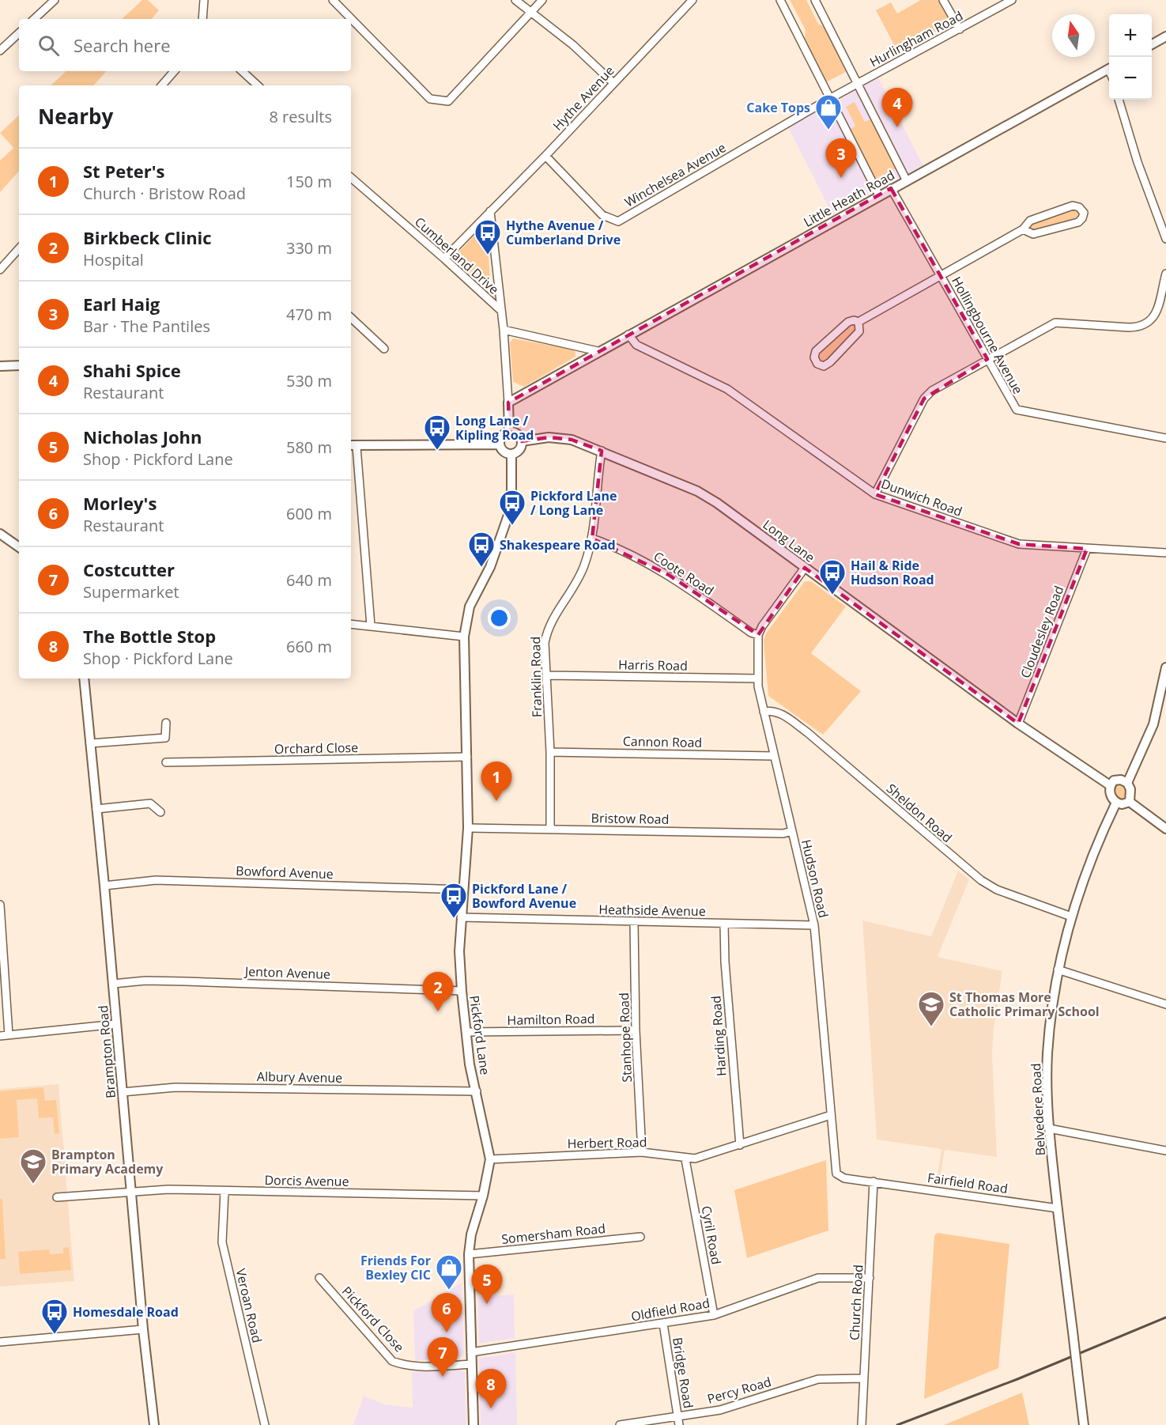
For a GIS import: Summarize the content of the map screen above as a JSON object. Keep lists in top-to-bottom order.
{
  "streets": {
    "street": [
      "Hurlingham Road",
      "Hythe Avenue",
      "Winchelsea Avenue",
      "Little Heath Road",
      "Cumberland Drive",
      "Hollingbourne Avenue",
      "Dunwich Road",
      "Long Lane",
      "Coote Road",
      "Cloudesley Road",
      "Harris Road",
      "Franklin Road",
      "Cannon Road",
      "Orchard Close",
      "Sheldon Road",
      "Bristow Road",
      "Bowford Avenue",
      "Hudson Road",
      "Heathside Avenue",
      "Jenton Avenue",
      "Hamilton Road",
      "Pickford Lane",
      "Harding Road",
      "Stanhope Road",
      "Brampton Road",
      "Albury Avenue",
      "Belvedere Road",
      "Herbert Road",
      "Dorcis Avenue",
      "Fairfield Road",
      "Somersham Road",
      "Cyril Road",
      "Church Road",
      "Veroan Road",
      "Oldfield Road",
      "Pickford Close",
      "Bridge Road",
      "Percy Road"
    ]
  },
  "crossings": [
    ["Hurlingham Road", "Winchelsea Avenue"],
    ["Hythe Avenue", "Winchelsea Avenue"],
    ["Hythe Avenue", "Cumberland Drive"],
    ["Little Heath Road", "Cumberland Drive"],
    ["Little Heath Road", "Hollingbourne Avenue"],
    ["Little Heath Road", "Dunwich Road"],
    ["Cumberland Drive", "Long Lane"],
    ["Cumberland Drive", "Pickford Lane"],
    ["Dunwich Road", "Cloudesley Road"],
    ["Long Lane", "Cloudesley Road"],
    ["Long Lane", "Franklin Road"],
    ["Long Lane", "Pickford Lane"],
    ["Long Lane", "Belvedere Road"],
    ["Coote Road", "Franklin Road"],
    ["Coote Road", "Hudson Road"],
    ["Harris Road", "Franklin Road"],
    ["Harris Road", "Hudson Road"],
    ["Franklin Road", "Cannon Road"],
    ["Franklin Road", "Bristow Road"],
    ["Cannon Road", "Hudson Road"],
    ["Orchard Close", "Pickford Lane"],
    ["Sheldon Road", "Hudson Road"],
    ["Sheldon Road", "Belvedere Road"],
    ["Bristow Road", "Hudson Road"],
    ["Bristow Road", "Pickford Lane"],
    ["Bowford Avenue", "Pickford Lane"],
    ["Bowford Avenue", "Brampton Road"],
    ["Hudson Road", "Heathside Avenue"],
    ["Hudson Road", "Herbert Road"],
    ["Hudson Road", "Fairfield Road"],
    ["Hudson Road", "Church Road"],
    ["Heathside Avenue", "Pickford Lane"],
    ["Heathside Avenue", "Harding Road"],
    ["Heathside Avenue", "Stanhope Road"],
    ["Jenton Avenue", "Pickford Lane"],
    ["Jenton Avenue", "Brampton Road"],
    ["Hamilton Road", "Pickford Lane"],
    ["Hamilton Road", "Stanhope Road"],
    ["Pickford Lane", "Albury Avenue"],
    ["Pickford Lane", "Herbert Road"],
    ["Pickford Lane", "Dorcis Avenue"],
    ["Pickford Lane", "Somersham Road"],
    ["Pickford Lane", "Oldfield Road"],
    ["Pickford Lane", "Pickford Close"],
    ["Harding Road", "Herbert Road"],
    ["Stanhope Road", "Herbert Road"],
    ["Brampton Road", "Albury Avenue"],
    ["Brampton Road", "Dorcis Avenue"],
    ["Belvedere Road", "Fairfield Road"],
    ["Herbert Road", "Cyril Road"],
    ["Dorcis Avenue", "Veroan Road"],
    ["Fairfield Road", "Church Road"],
    ["Cyril Road", "Oldfield Road"],
    ["Church Road", "Oldfield Road"],
    ["Church Road", "Percy Road"],
    ["Oldfield Road", "Bridge Road"],
    ["Bridge Road", "Percy Road"]
  ],
  "places": {
    "shop": ["Cake Tops", "Friends For Bexley CIC"],
    "bus stop": [
      "Hythe Avenue / Cumberland Drive",
      "Long Lane / Kipling Road",
      "Pickford Lane / Long Lane",
      "Shakespeare Road",
      "Hail & Ride Hudson Road",
      "Pickford Lane / Bowford Avenue",
      "Homesdale Road"
    ],
    "school or university": ["St Thomas More Catholic Primary School", "Brampton Primary Academy"]
  },
  "north": "top",
  "page": {
    "map_buttons": ["+", "−"],
    "search": "Search here",
    "heading": ["Nearby", "8 results"],
    "pins": [
      "4",
      "3",
      "1",
      "2",
      "5",
      "6",
      "7",
      "8"
    ],
    "list": [
      {
        "mark": "1",
        "name": "St Peter's",
        "note": "Church · Bristow Road",
        "value": "150 m"
      },
      {
        "mark": "2",
        "name": "Birkbeck Clinic",
        "note": "Hospital",
        "value": "330 m"
      },
      {
        "mark": "3",
        "name": "Earl Haig",
        "note": "Bar · The Pantiles",
        "value": "470 m"
      },
      {
        "mark": "4",
        "name": "Shahi Spice",
        "note": "Restaurant",
        "value": "530 m"
      },
      {
        "mark": "5",
        "name": "Nicholas John",
        "note": "Shop · Pickford Lane",
        "value": "580 m"
      },
      {
        "mark": "6",
        "name": "Morley's",
        "note": "Restaurant",
        "value": "600 m"
      },
      {
        "mark": "7",
        "name": "Costcutter",
        "note": "Supermarket",
        "value": "640 m"
      },
      {
        "mark": "8",
        "name": "The Bottle Stop",
        "note": "Shop · Pickford Lane",
        "value": "660 m"
      }
    ]
  }
}
